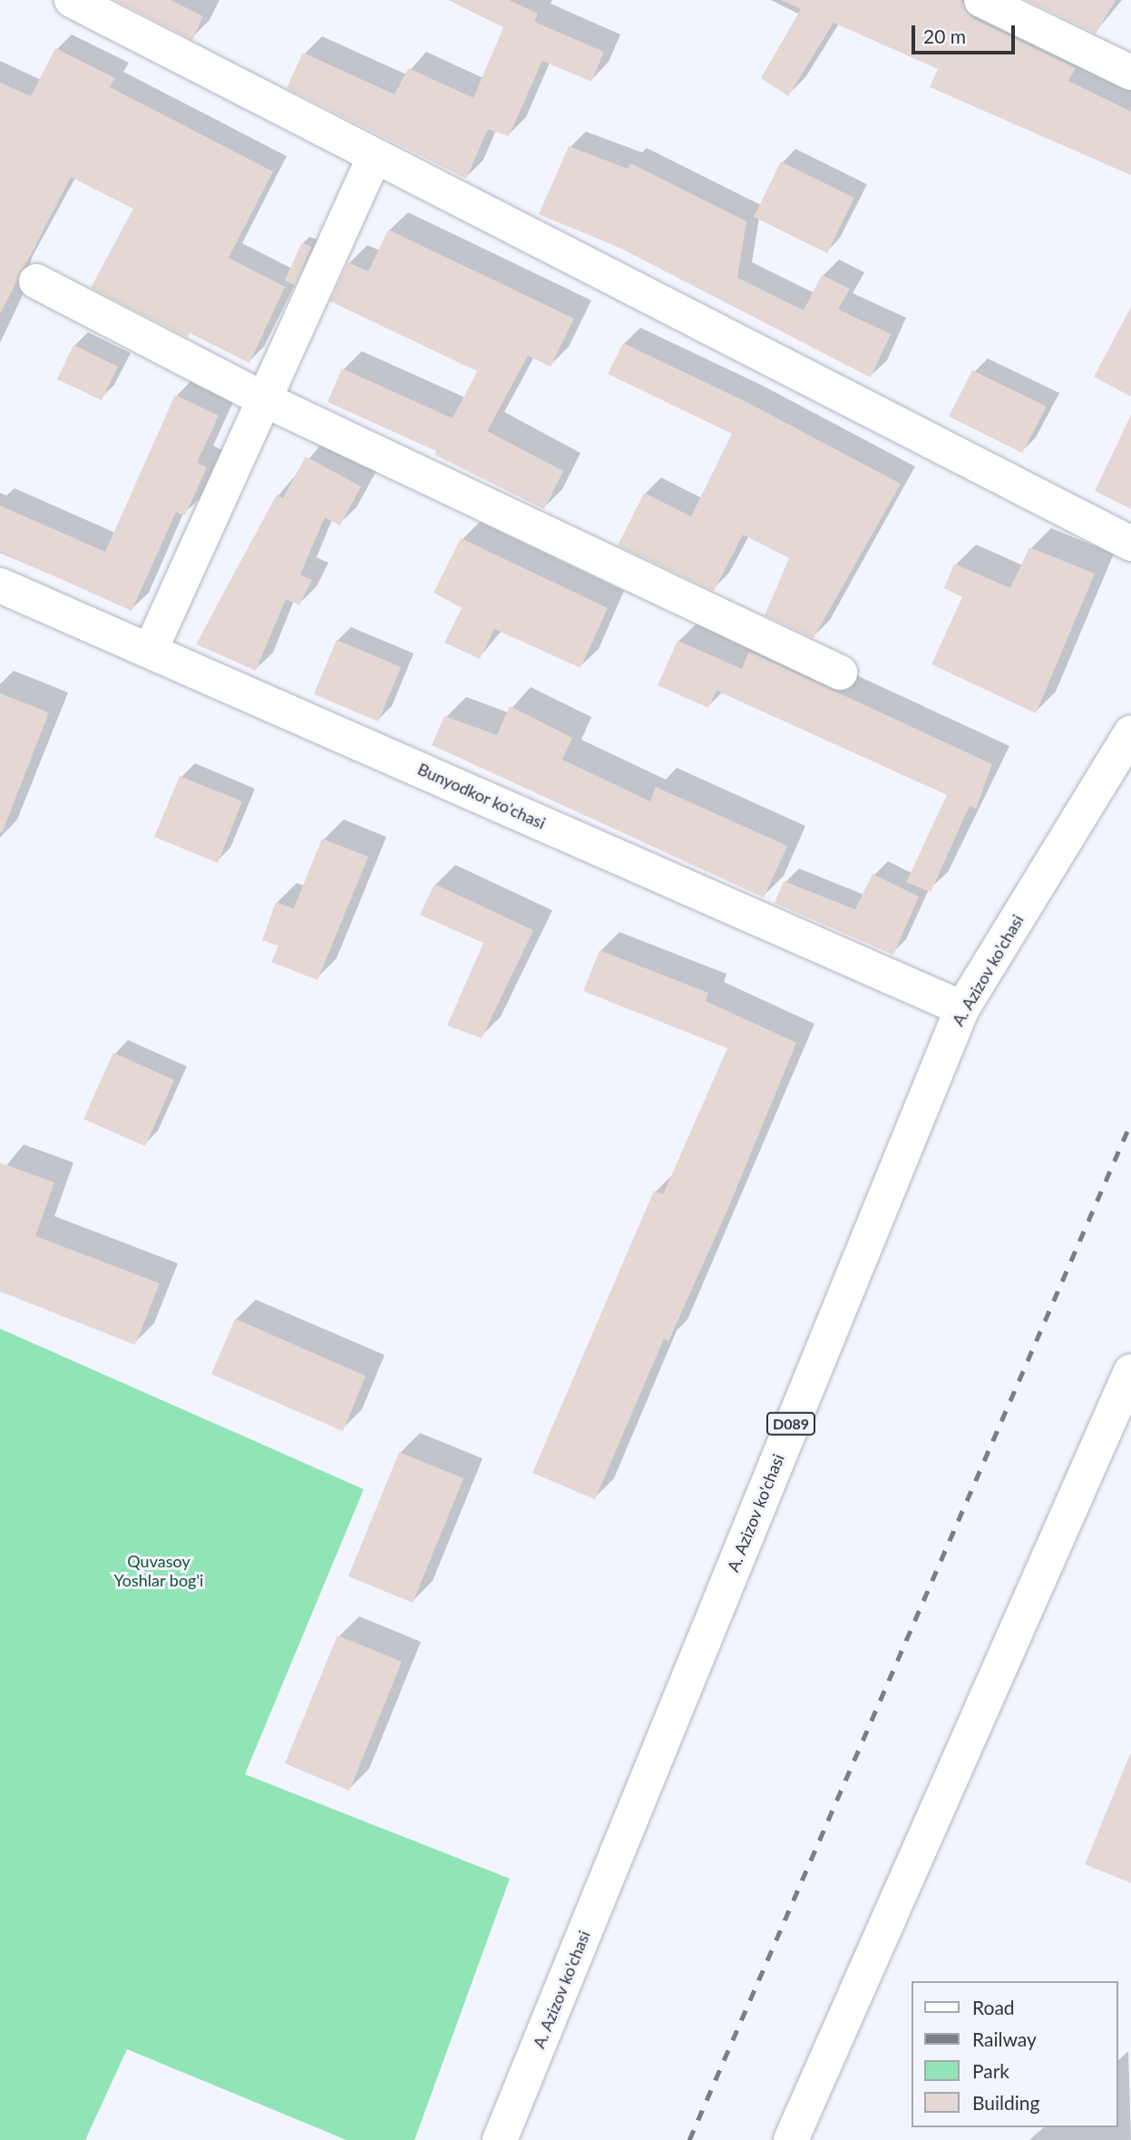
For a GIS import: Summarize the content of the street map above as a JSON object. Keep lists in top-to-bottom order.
{
  "streets": {
    "street": ["Bunyodkor ko'chasi", "A. Azizov ko'chasi", "D089"]
  },
  "crossings": [
    ["Bunyodkor ko'chasi", "A. Azizov ko'chasi"]
  ],
  "parks": ["Quvasoy Yoshlar bog'i"],
  "legend": [
    "Road",
    "Railway",
    "Park",
    "Building"
  ],
  "scale_bar": "20 m"
}
